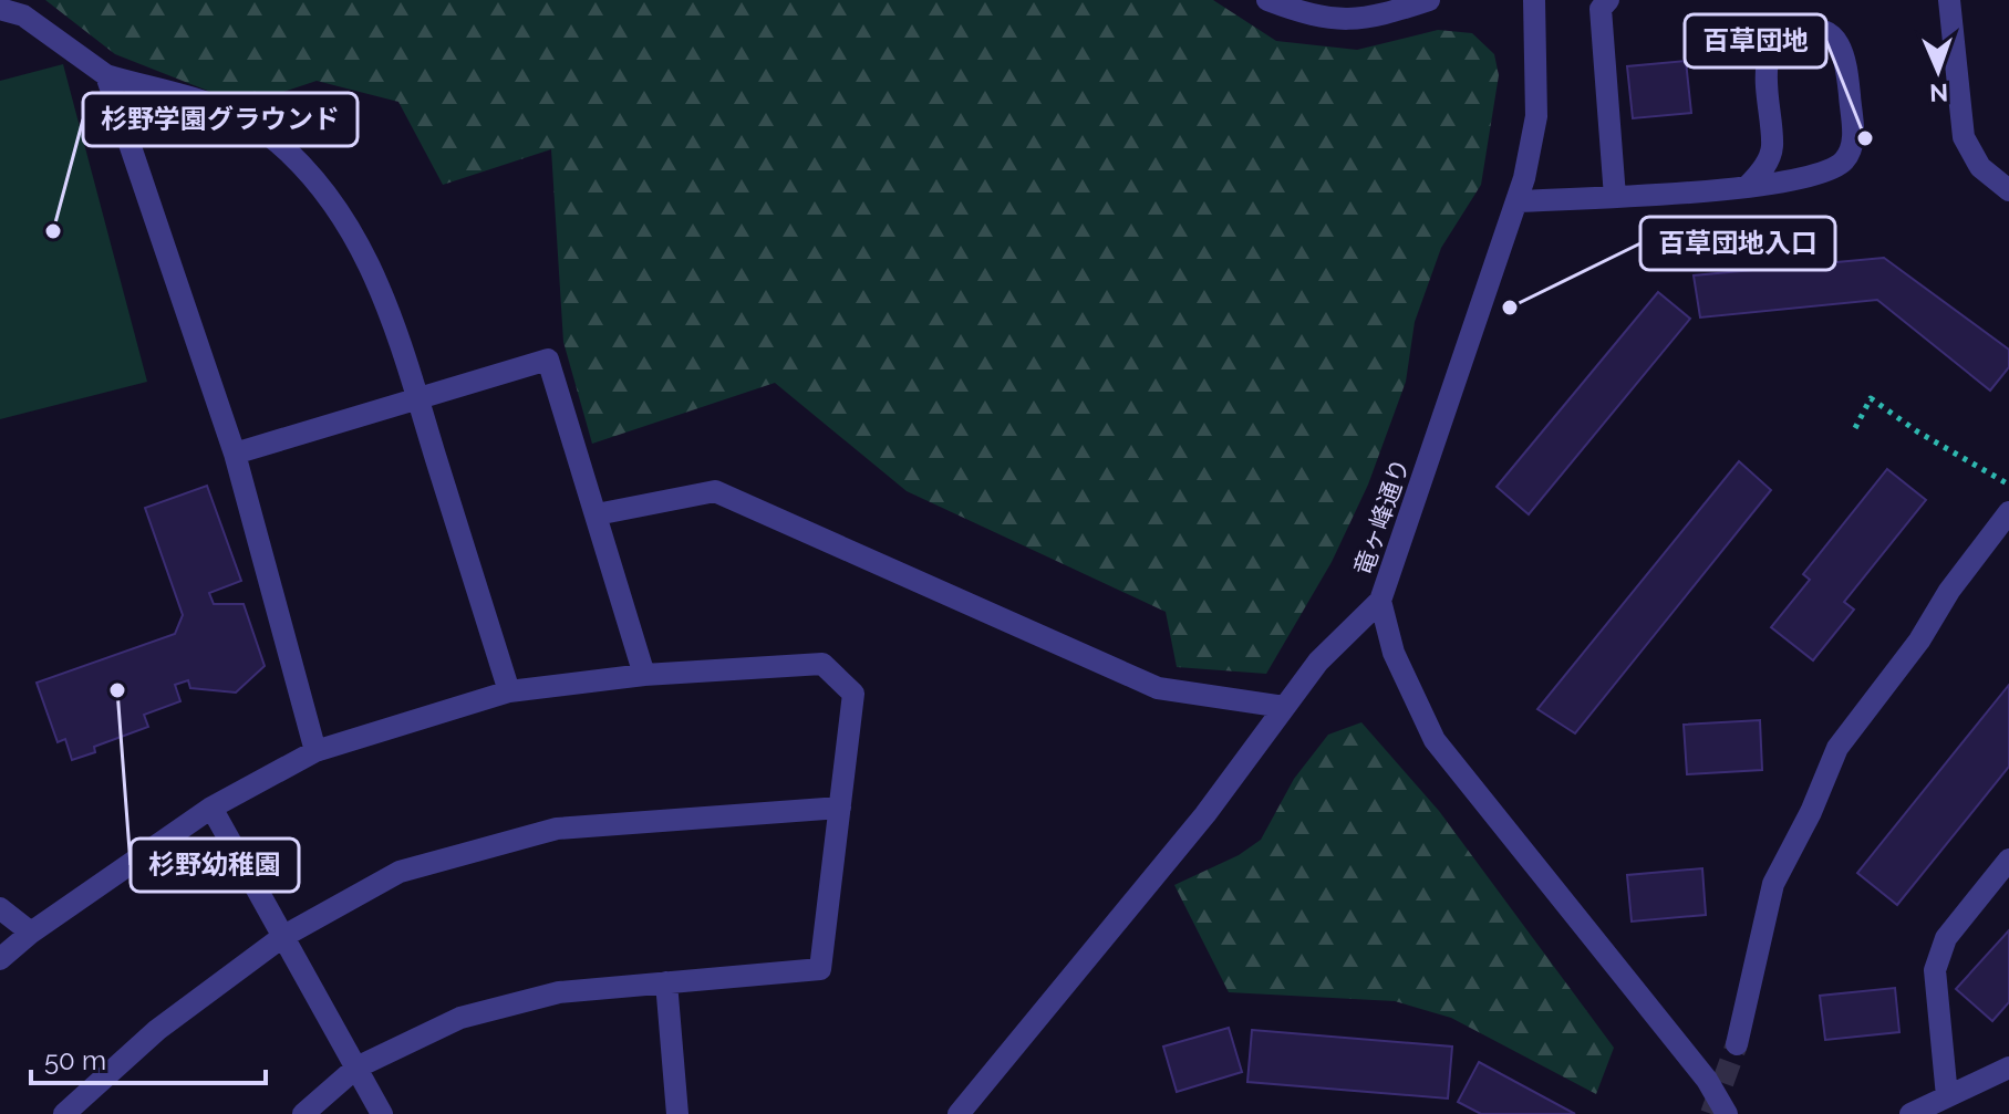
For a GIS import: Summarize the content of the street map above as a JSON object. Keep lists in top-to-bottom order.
{
  "streets": {
    "street": ["竜ヶ峰通り"]
  },
  "places": [
    "百草団地",
    "杉野学園グラウンド",
    "百草団地入口",
    "杉野幼稚園"
  ],
  "scale_bar": "50 m",
  "north": "bottom"
}
